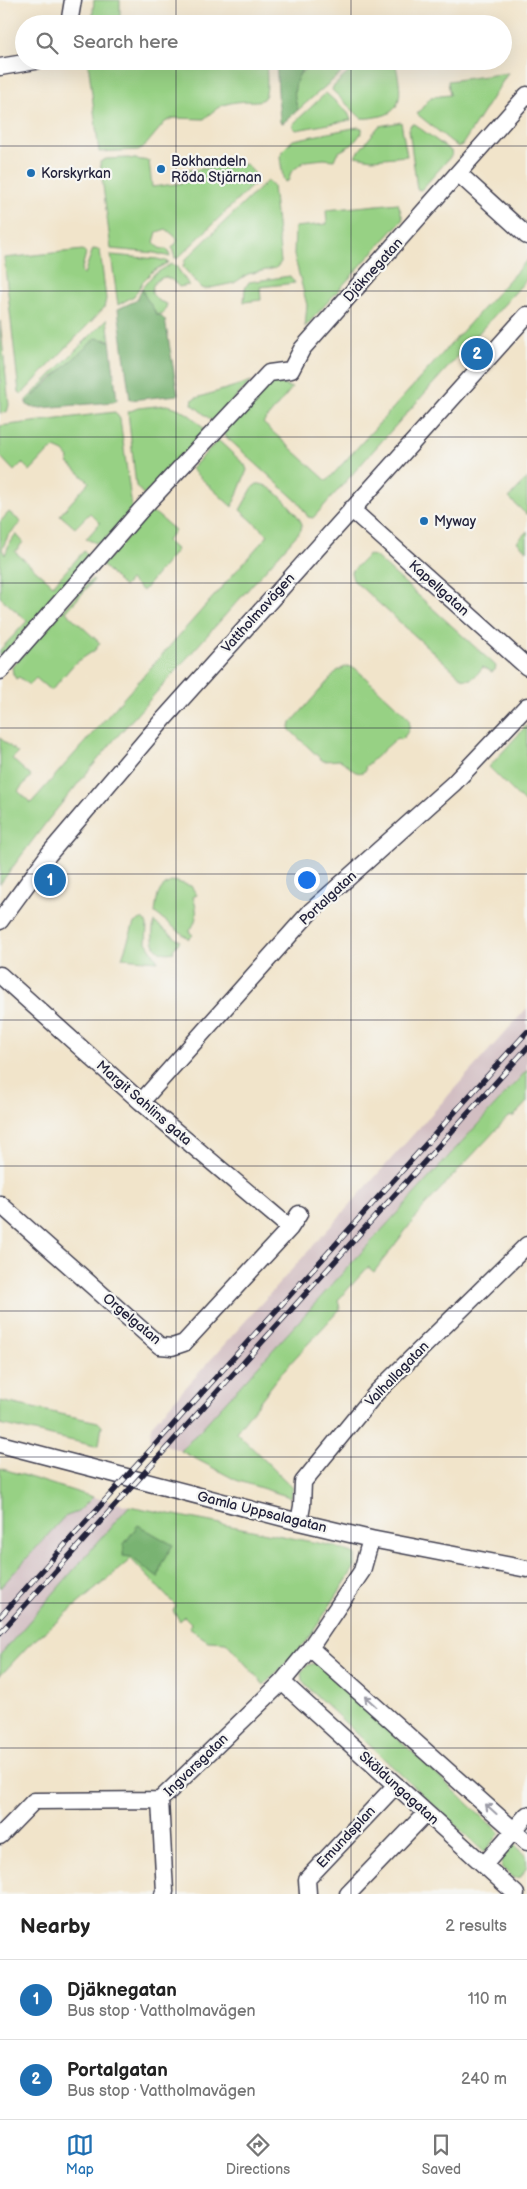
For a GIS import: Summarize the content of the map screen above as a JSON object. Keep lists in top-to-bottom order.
{
  "streets": {
    "street": [
      "Djäknegatan",
      "Kapellgatan",
      "Vattholmavägen",
      "Portalgatan",
      "Margit Sahlins gata",
      "Orgelgatan",
      "Valhallagatan",
      "Gamla Uppsalagatan",
      "Ingvarsgatan",
      "Sköldungagatan",
      "Emundsplan"
    ]
  },
  "crossings": [
    ["Kapellgatan", "Vattholmavägen"],
    ["Portalgatan", "Margit Sahlins gata"],
    ["Margit Sahlins gata", "Orgelgatan"],
    ["Valhallagatan", "Gamla Uppsalagatan"],
    ["Gamla Uppsalagatan", "Ingvarsgatan"],
    ["Ingvarsgatan", "Sköldungagatan"],
    ["Sköldungagatan", "Emundsplan"]
  ],
  "places": ["Bokhandeln Röda Stjärnan", "Korskyrkan", "Myway"],
  "page": {
    "search": "Search here",
    "pins": ["2", "1"],
    "heading": ["Nearby", "2 results"],
    "list": [
      {
        "mark": "1",
        "name": "Djäknegatan",
        "note": "Bus stop · Vattholmavägen",
        "value": "110 m"
      },
      {
        "mark": "2",
        "name": "Portalgatan",
        "note": "Bus stop · Vattholmavägen",
        "value": "240 m"
      }
    ],
    "nav": ["Map", "Directions", "Saved"]
  }
}
